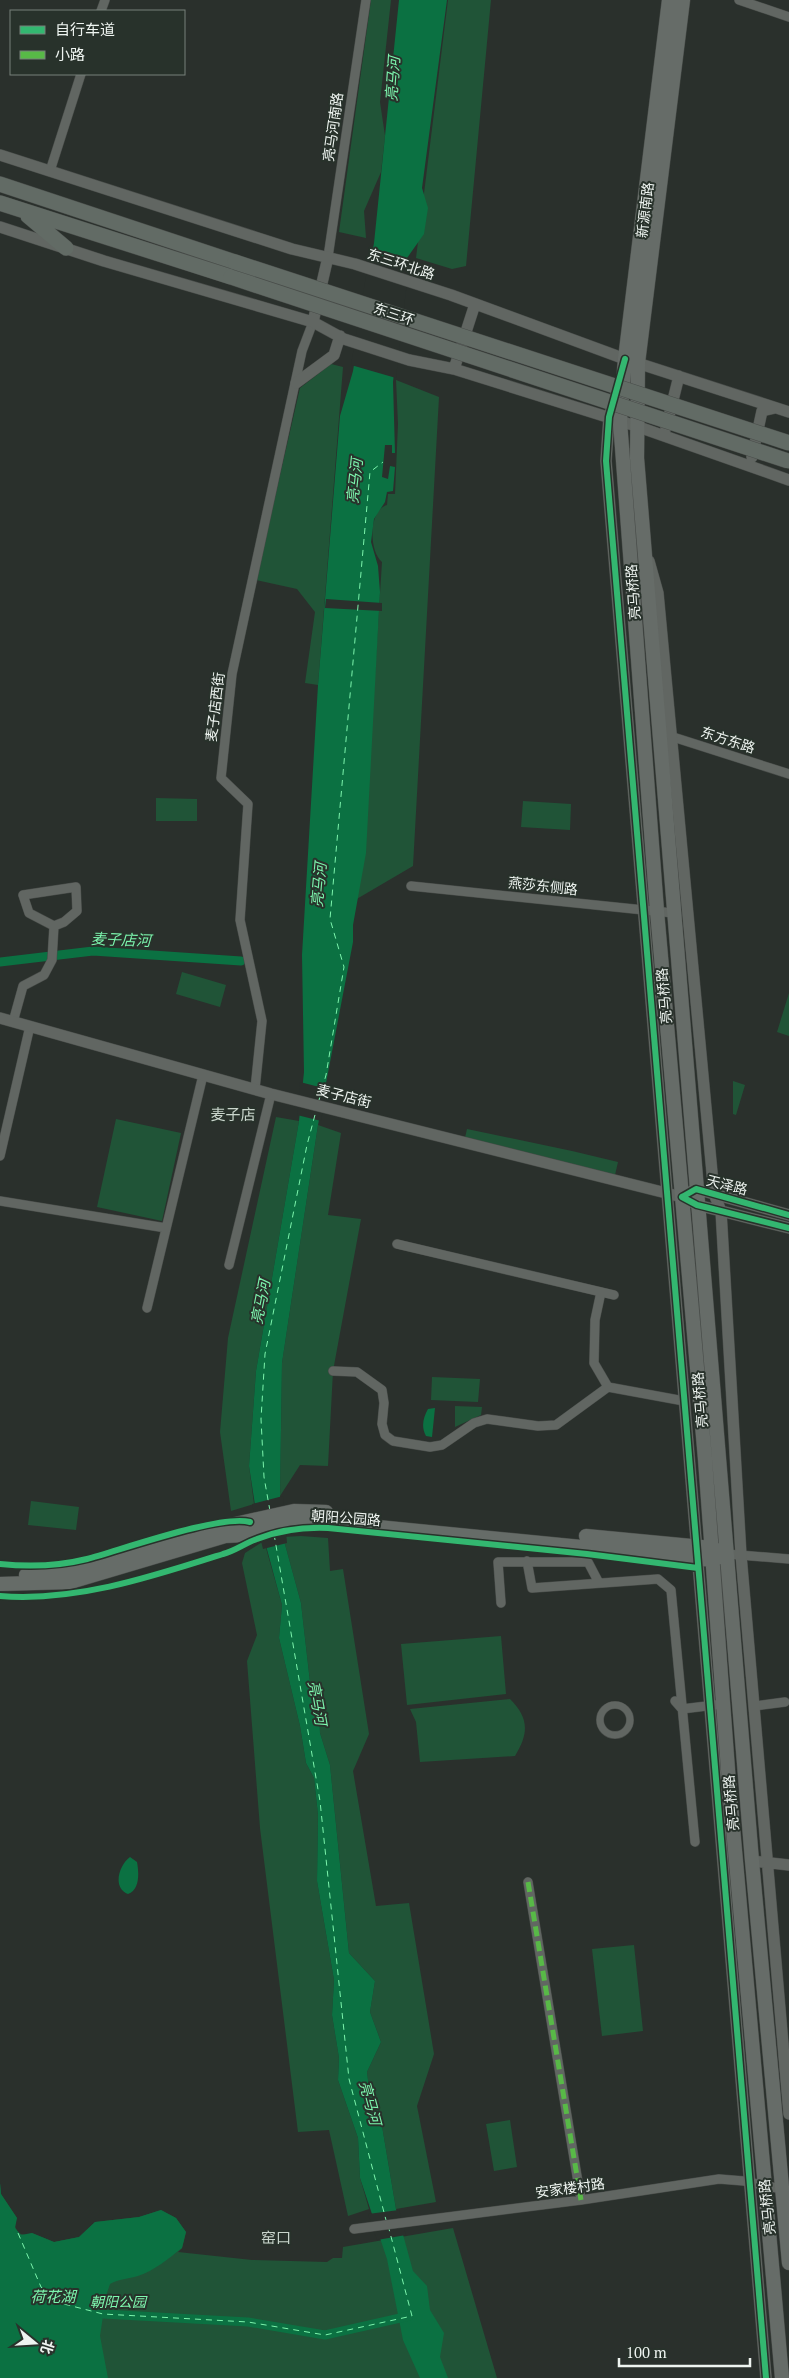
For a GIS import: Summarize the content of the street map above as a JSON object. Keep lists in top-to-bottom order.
{
  "streets": {
    "highway": ["东三环"],
    "main road": ["新源南路", "亮马桥路", "朝阳公园路"],
    "street": [
      "亮马河南路",
      "东三环北路",
      "麦子店西街",
      "东方东路",
      "燕莎东侧路",
      "麦子店街",
      "天泽路",
      "安家楼村路"
    ]
  },
  "crossings": [
    ["亮马河南路", "东三环北路"],
    ["新源南路", "东三环北路"],
    ["新源南路", "亮马桥路"],
    ["东三环北路", "亮马桥路"],
    ["亮马桥路", "东方东路"],
    ["亮马桥路", "燕莎东侧路"],
    ["亮马桥路", "麦子店街"],
    ["亮马桥路", "天泽路"],
    ["亮马桥路", "朝阳公园路"],
    ["亮马桥路", "安家楼村路"],
    ["麦子店西街", "麦子店街"],
    ["麦子店街", "天泽路"]
  ],
  "districts": ["麦子店", "窑口"],
  "water": ["亮马河", "麦子店河", "荷花湖"],
  "parks": ["朝阳公园"],
  "legend": ["自行车道", "小路"],
  "scale_bar": "100 m",
  "north": "right"
}
